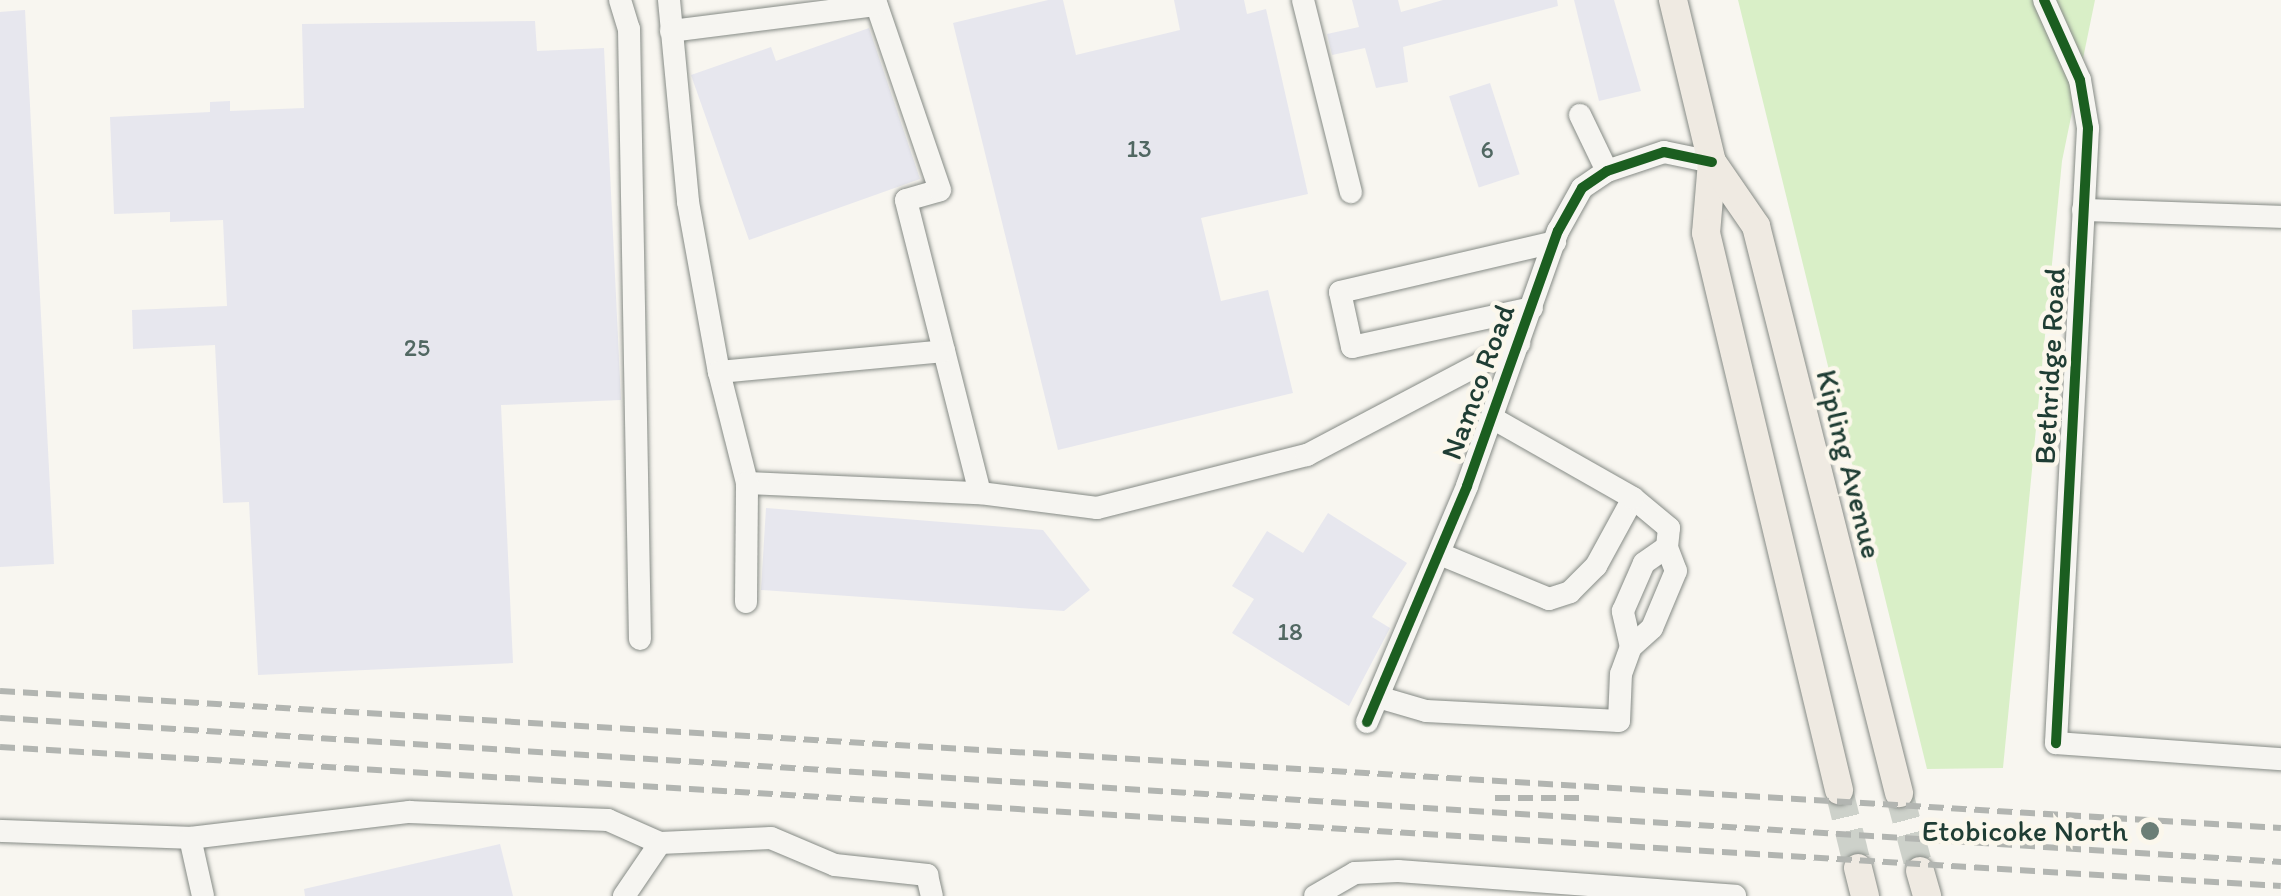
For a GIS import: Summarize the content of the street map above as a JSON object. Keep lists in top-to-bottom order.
{
  "streets": {
    "main road": ["Kipling Avenue"],
    "street": ["Bethridge Road", "Namco Road"]
  },
  "crossings": [
    ["Namco Road", "Kipling Avenue"]
  ],
  "places": ["Etobicoke North"],
  "house_numbers": [
    "13",
    "6",
    "25",
    "18"
  ]
}
